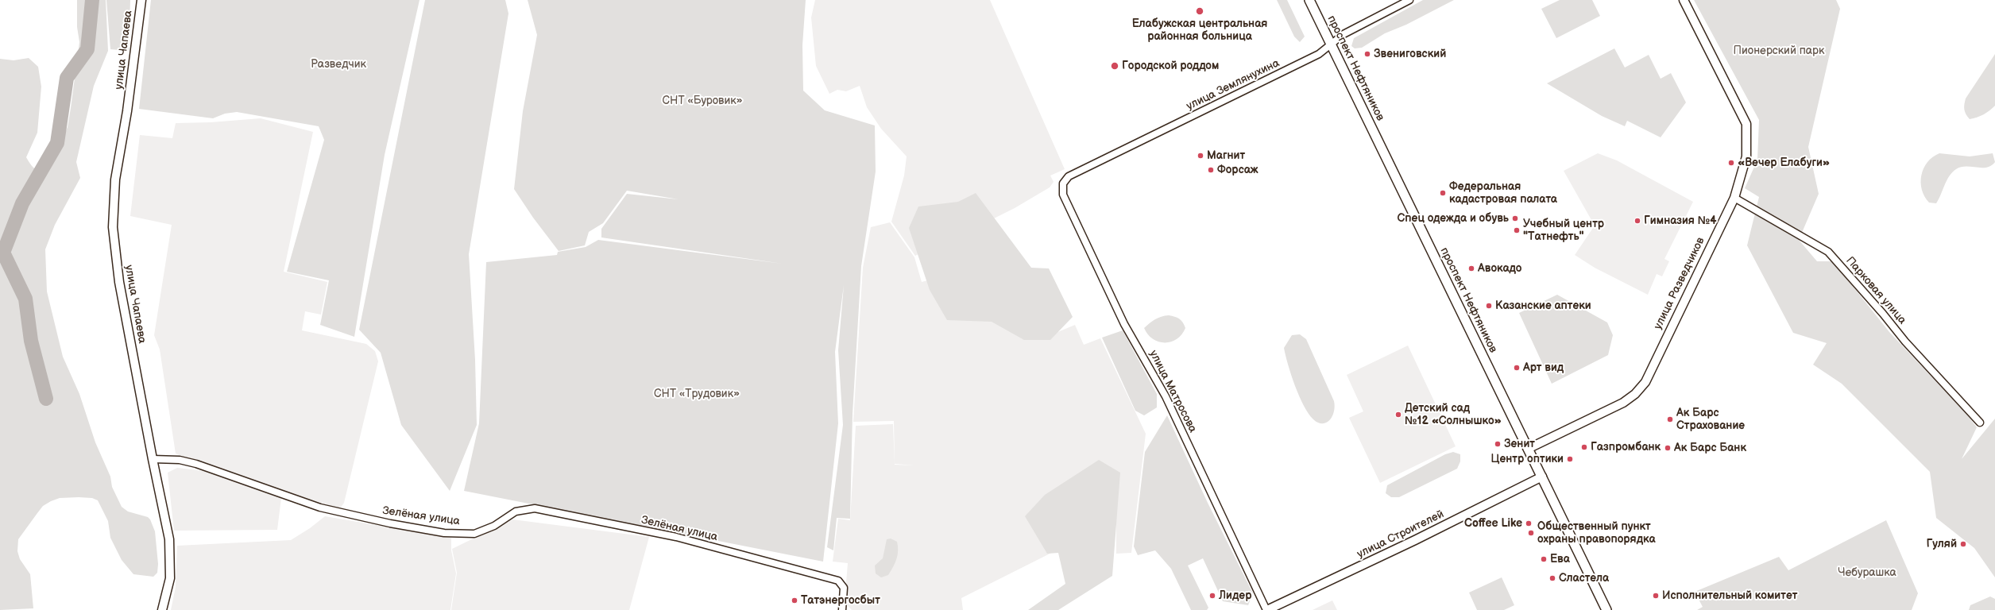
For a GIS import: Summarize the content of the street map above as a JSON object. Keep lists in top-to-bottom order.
{
  "streets": {
    "main road": ["проспект Нефтяников"],
    "street": [
      "улица Чапаева",
      "улица Землянухина",
      "улица Разведчиков",
      "Парковая улица",
      "улица Матросова",
      "Зелёная улица",
      "улица Строителей"
    ]
  },
  "crossings": [
    ["улица Чапаева", "Зелёная улица"],
    ["проспект Нефтяников", "улица Землянухина"],
    ["проспект Нефтяников", "улица Разведчиков"],
    ["проспект Нефтяников", "улица Строителей"],
    ["улица Землянухина", "улица Матросова"],
    ["улица Разведчиков", "Парковая улица"],
    ["улица Матросова", "улица Строителей"]
  ],
  "parks": [
    "Пионерский парк",
    "Разведчик",
    "СНТ «Буровик»",
    "СНТ «Трудовик»",
    "Чебурашка"
  ],
  "places": [
    "Елабужская центральная районная больница",
    "Звениговский",
    "Городской роддом",
    "Магнит",
    "«Вечер Елабуги»",
    "Форсаж",
    "Федеральная кадастровая палата",
    "Спец одежда и обувь",
    "Гимназия №4",
    "Учебный центр \"Татнефть\"",
    "Авокадо",
    "Казанские аптеки",
    "Арт вид",
    "Детский сад №12 «Солнышко»",
    "Ак Барс Страхование",
    "Зенит",
    "Газпромбанк",
    "Ак Барс Банк",
    "Центр оптики",
    "Coffee Like",
    "Общественный пункт охраны правопорядка",
    "Гуляй",
    "Ева",
    "Сластела",
    "Лидер",
    "Исполнительный комитет",
    "Татэнергосбыт"
  ]
}
